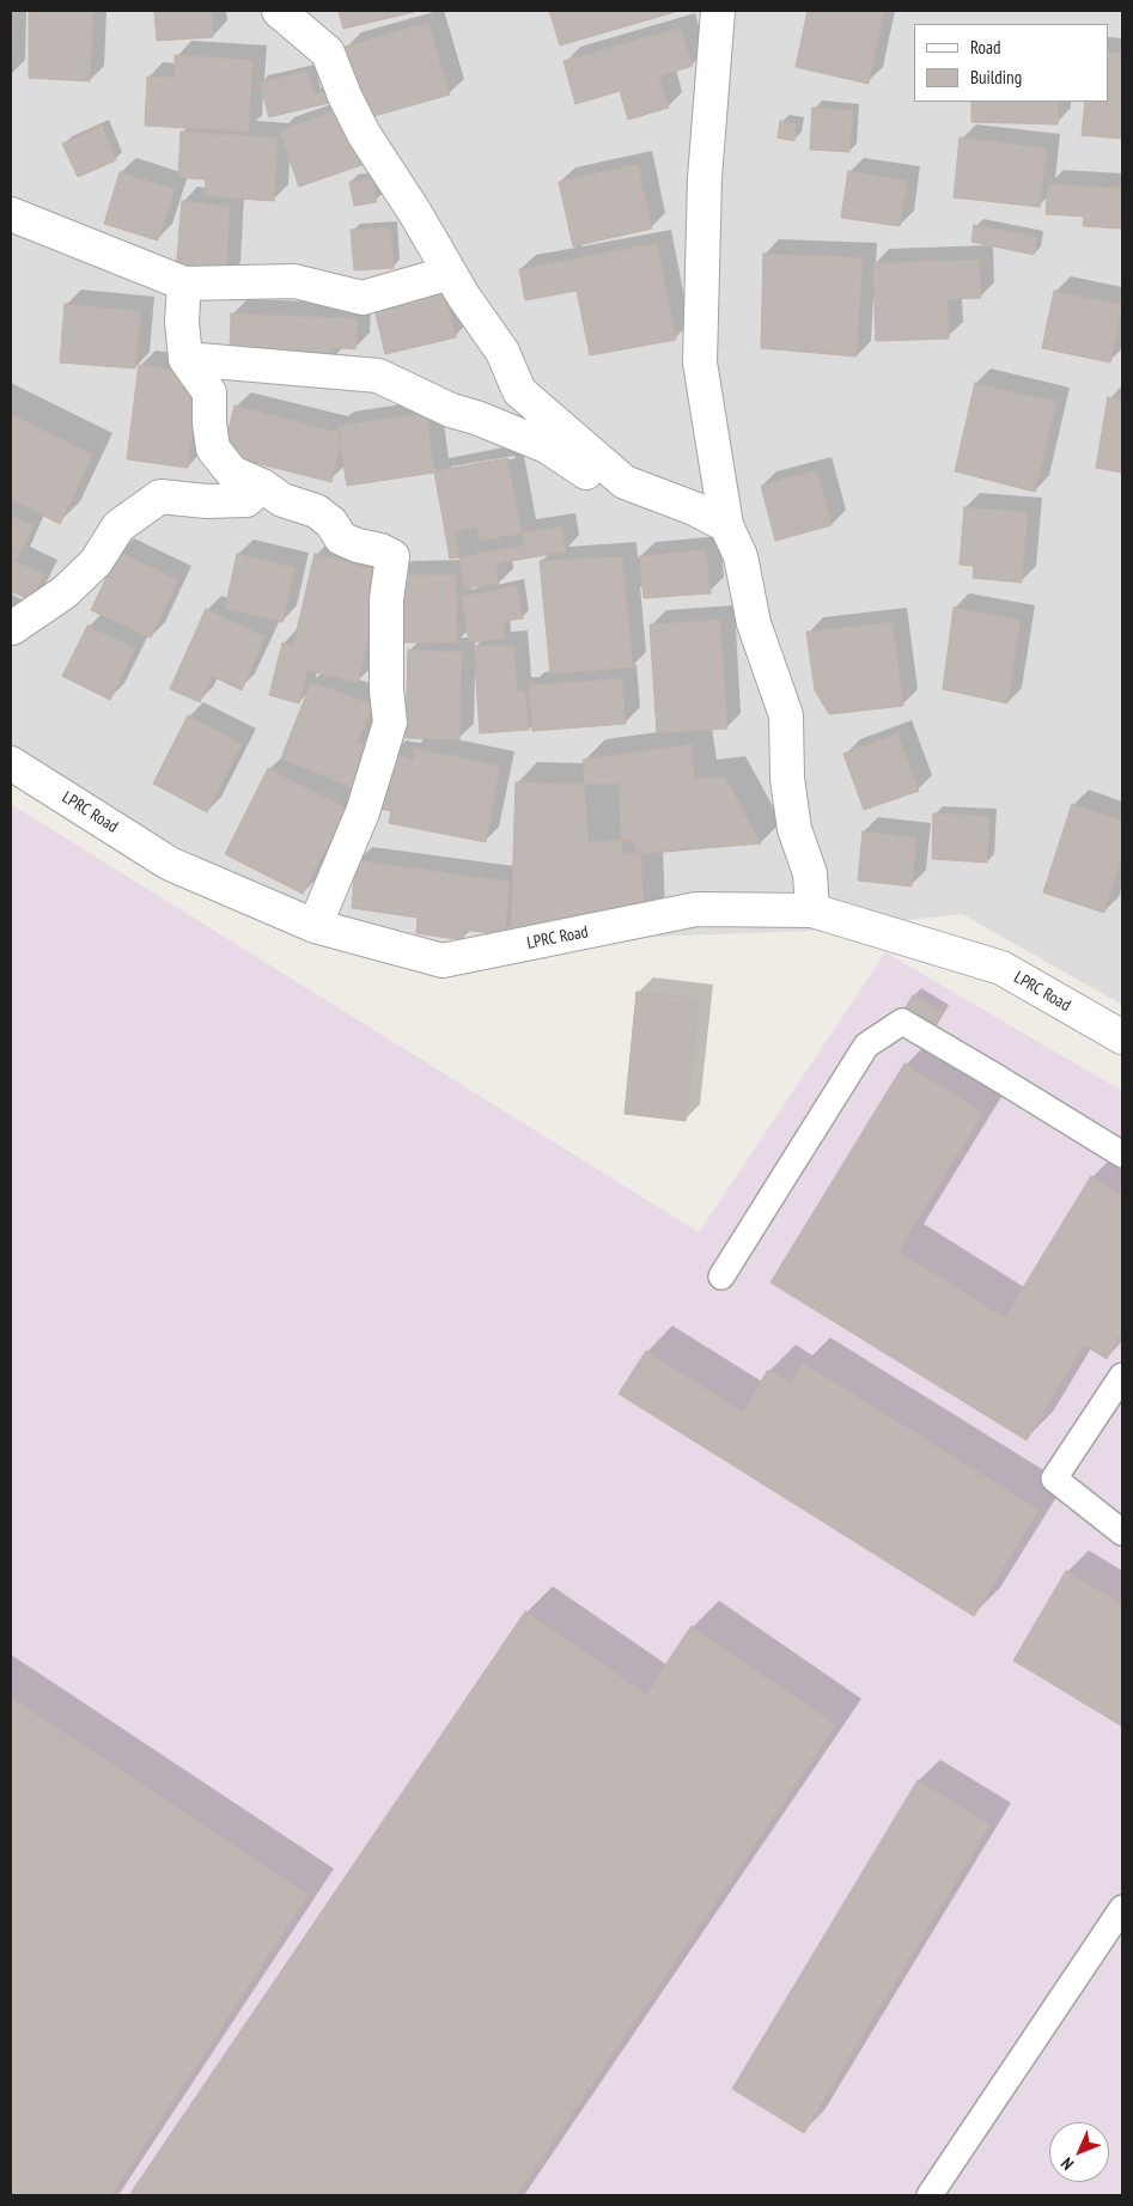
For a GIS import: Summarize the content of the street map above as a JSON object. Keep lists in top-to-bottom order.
{
  "streets": {
    "street": ["LPRC Road"]
  },
  "legend": ["Road", "Building"],
  "north": "bottom left"
}
